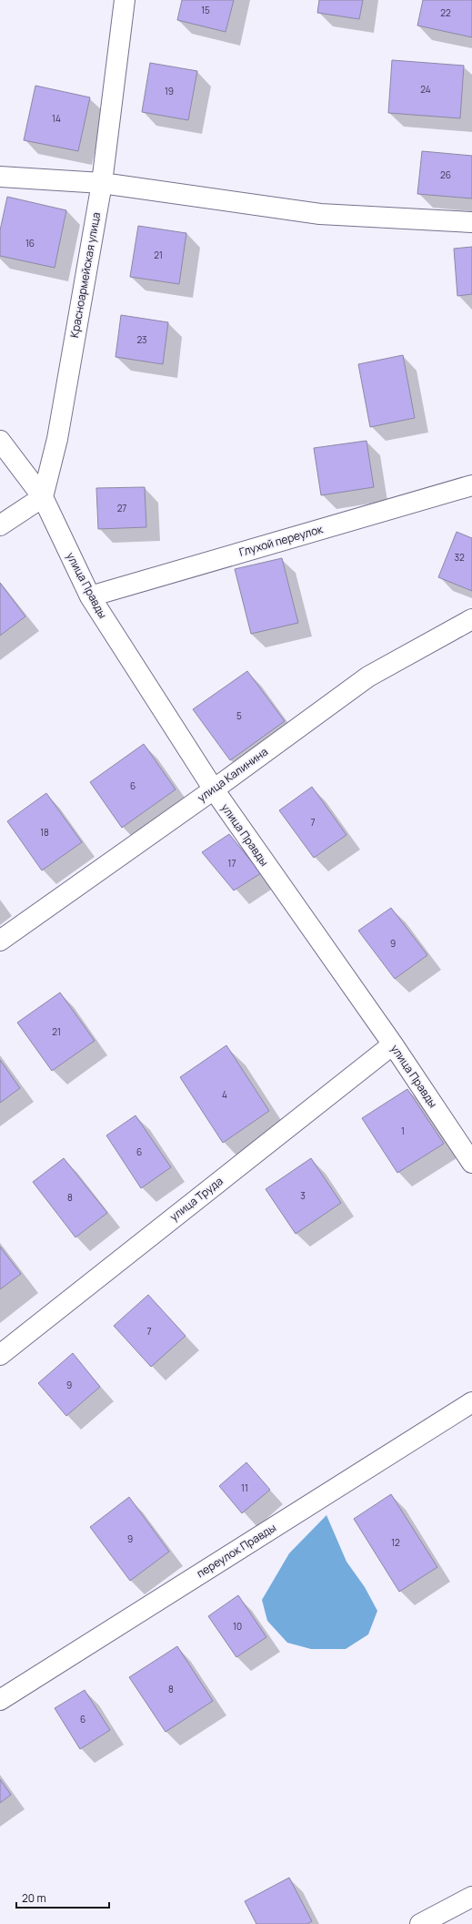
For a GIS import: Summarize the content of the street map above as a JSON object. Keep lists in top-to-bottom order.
{
  "streets": {
    "street": [
      "Красноармейская улица",
      "Глухой переулок",
      "улица Правды",
      "улица Калинина",
      "улица Труда",
      "переулок Правды"
    ]
  },
  "crossings": [
    ["Красноармейская улица", "улица Правды"],
    ["Глухой переулок", "улица Правды"],
    ["улица Правды", "улица Калинина"],
    ["улица Правды", "улица Труда"]
  ],
  "house_numbers": [
    "15",
    "22",
    "24",
    "19",
    "14",
    "26",
    "16",
    "21",
    "23",
    "27",
    "32",
    "5",
    "6",
    "7",
    "18",
    "17",
    "9",
    "21",
    "4",
    "1",
    "6",
    "3",
    "8",
    "7",
    "9",
    "11",
    "9",
    "12",
    "10",
    "8",
    "6"
  ],
  "scale_bar": "20 m"
}
